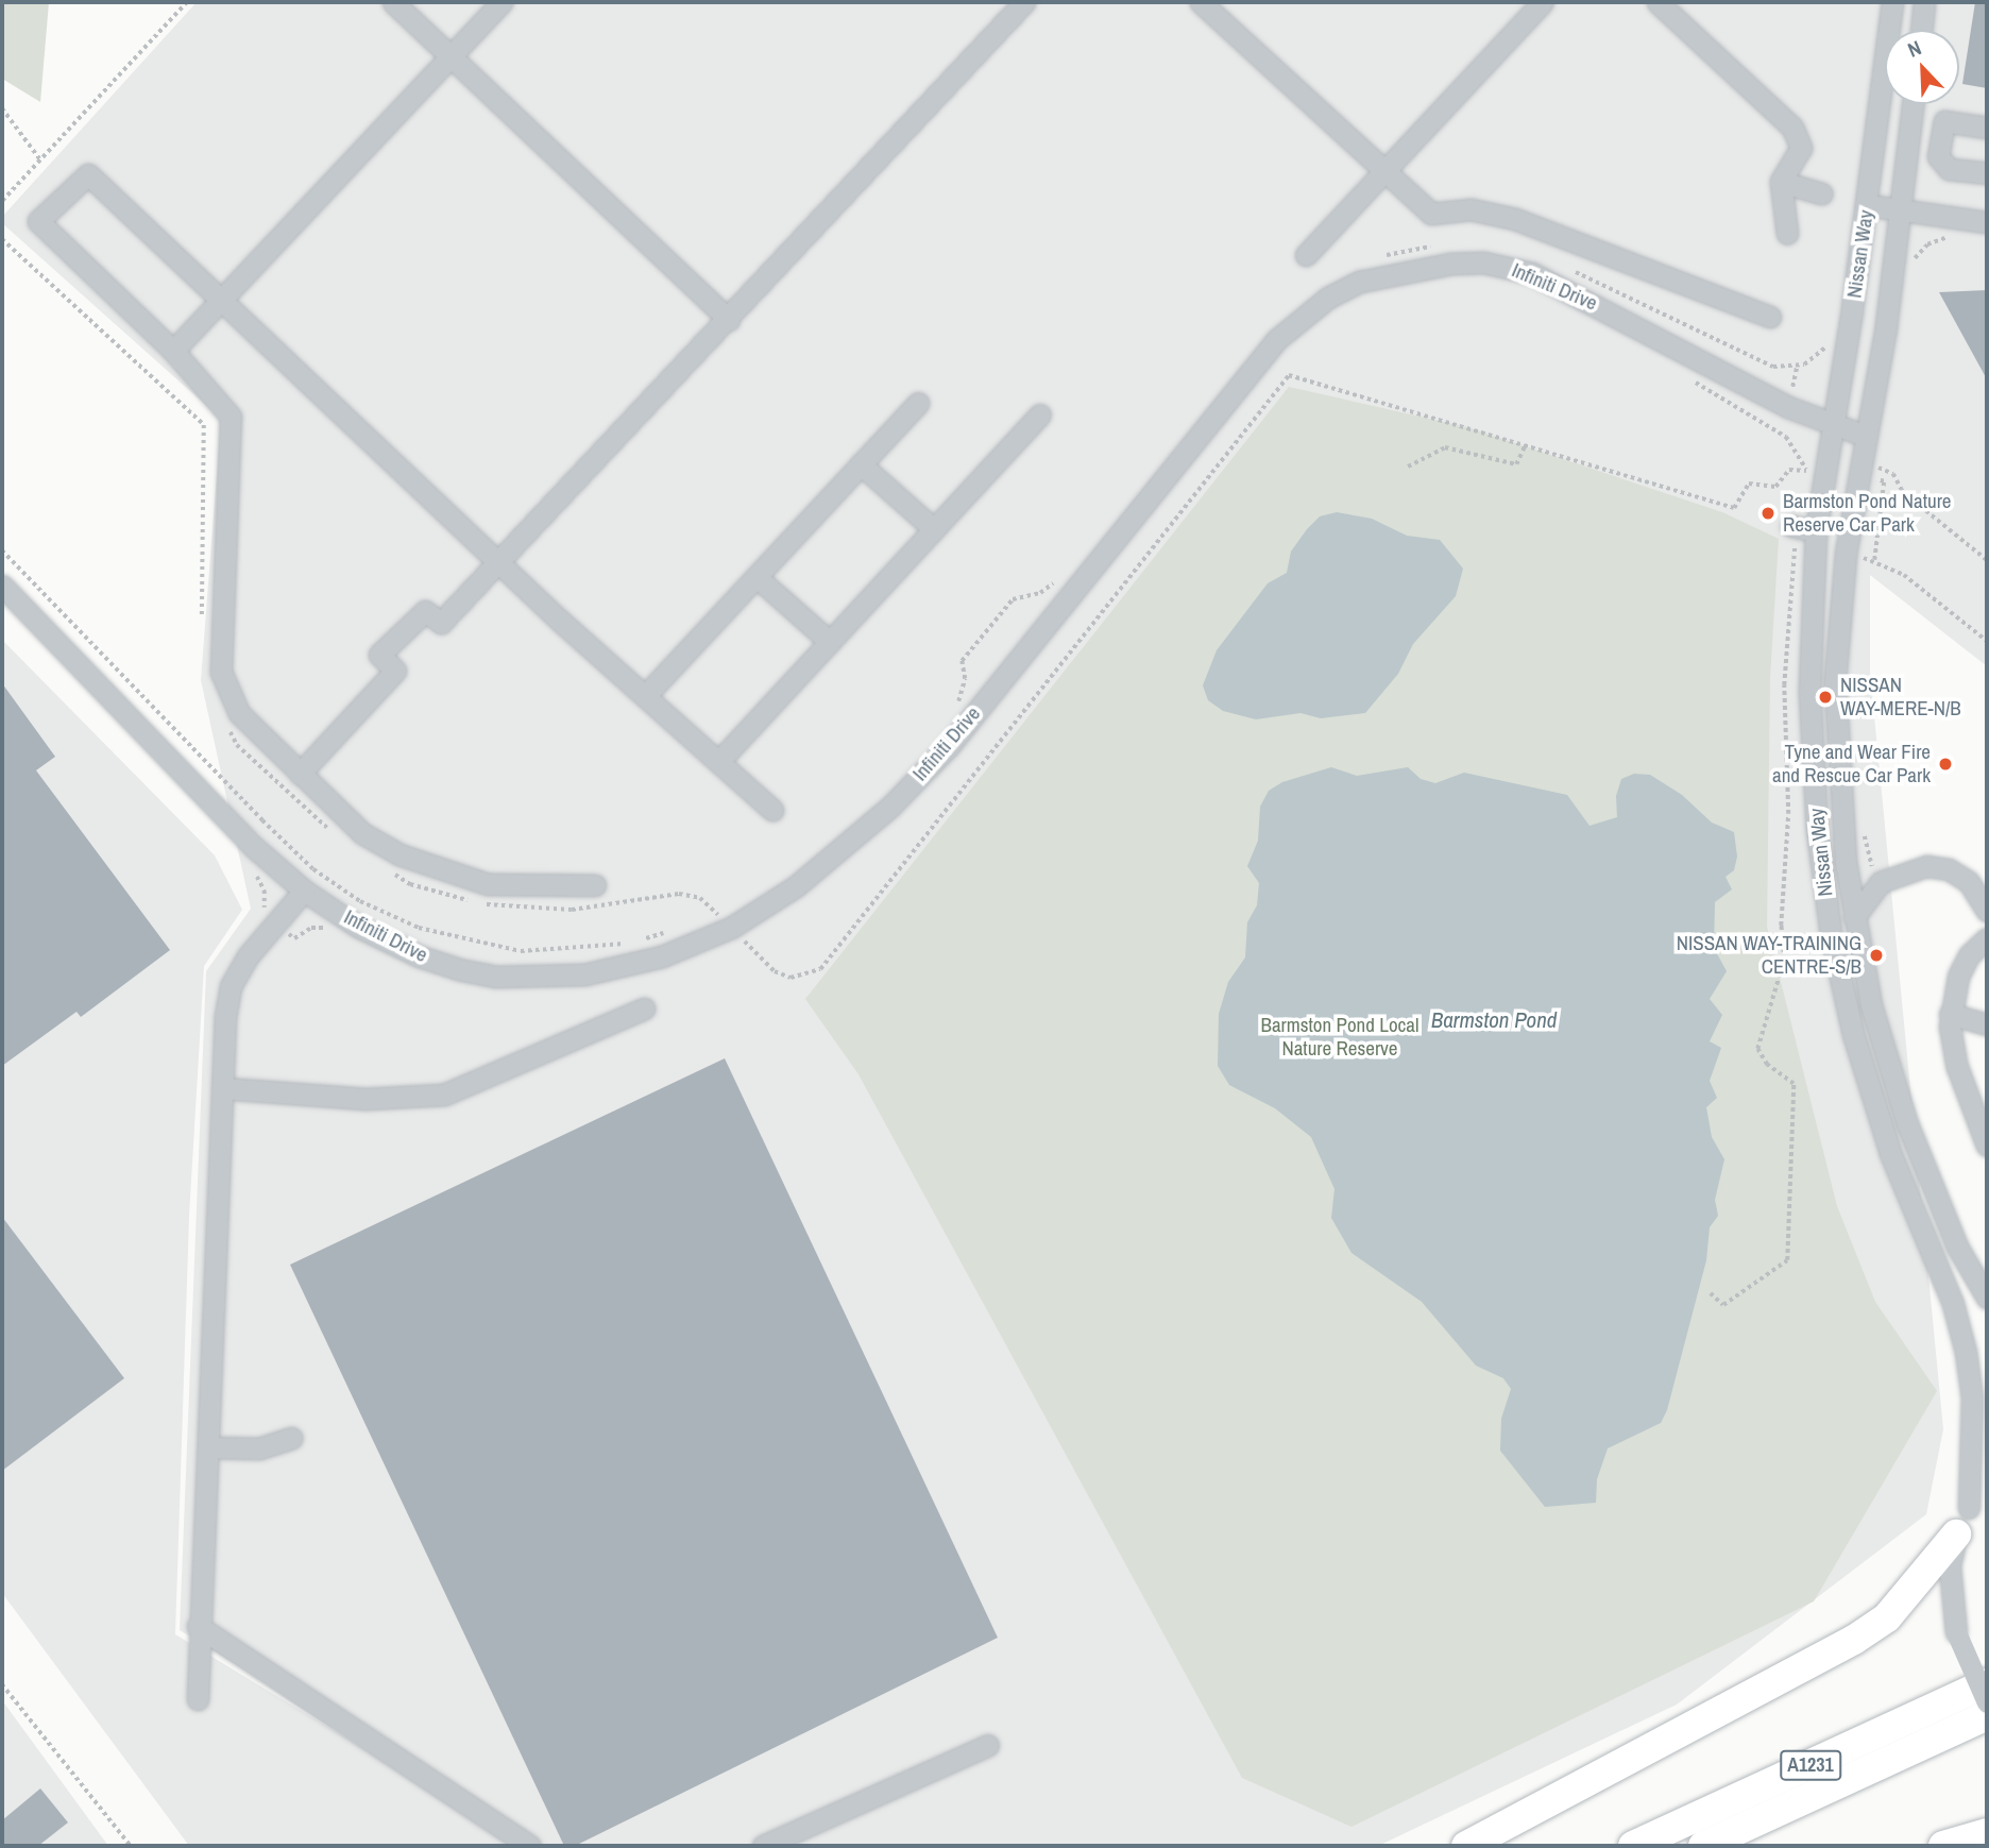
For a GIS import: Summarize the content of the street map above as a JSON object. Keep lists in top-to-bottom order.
{
  "streets": {
    "highway": ["A1231"],
    "street": ["Nissan Way", "Infiniti Drive"]
  },
  "crossings": [
    ["Nissan Way", "Infiniti Drive"]
  ],
  "water": ["Barmston Pond"],
  "parks": ["Barmston Pond Local Nature Reserve"],
  "places": [
    "Barmston Pond Nature Reserve Car Park",
    "NISSAN WAY-MERE-N/B",
    "Tyne and Wear Fire and Rescue Car Park",
    "NISSAN WAY-TRAINING CENTRE-S/B"
  ],
  "north": "top left"
}
